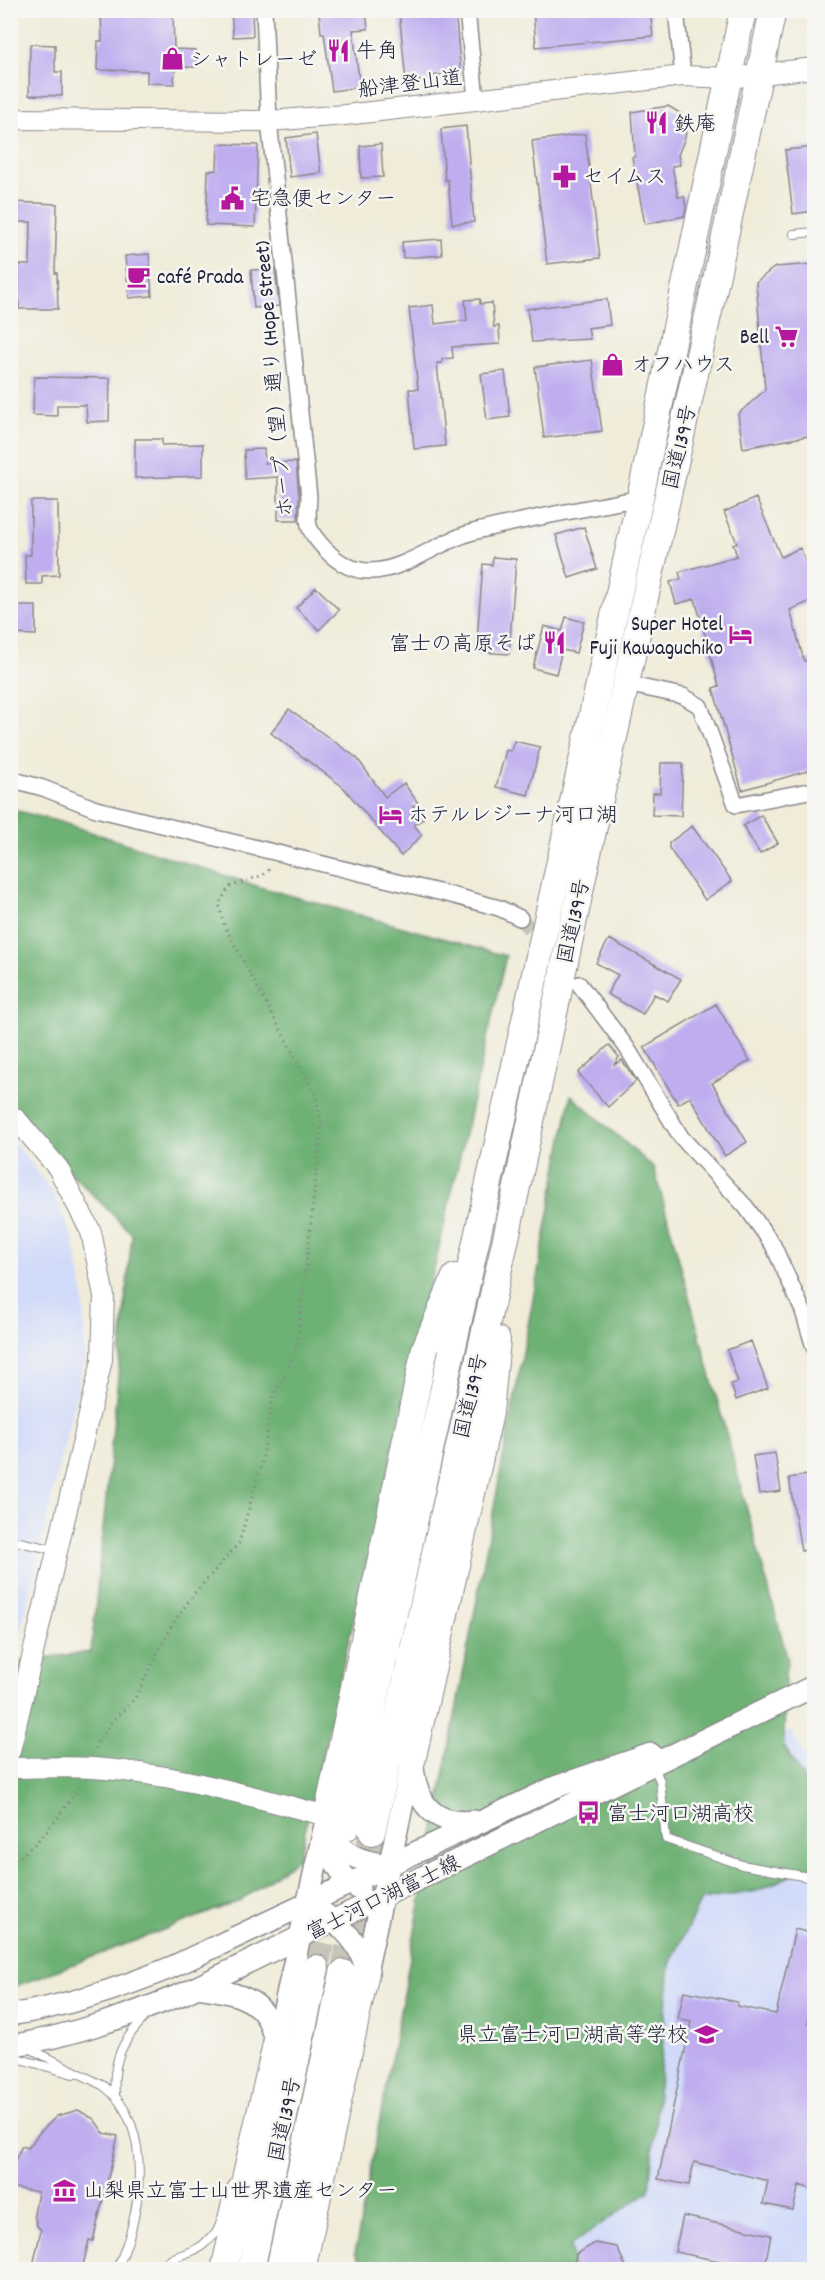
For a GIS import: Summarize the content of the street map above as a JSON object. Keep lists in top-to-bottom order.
{
  "streets": {
    "highway": ["国道139号"],
    "main road": ["富士河口湖富士線"],
    "street": ["船津登山道", "ホープ（望）通り (Hope Street)"]
  },
  "crossings": [
    ["船津登山道", "ホープ（望）通り (Hope Street)"],
    ["船津登山道", "国道139号"],
    ["ホープ（望）通り (Hope Street)", "国道139号"]
  ],
  "places": {
    "restaurant": ["牛角", "鉄庵", "富士の高原そば"],
    "shop": ["シャトレーゼ", "オフハウス"],
    "pharmacy": ["セイムス"],
    "public building": ["宅急便センター"],
    "cafe": ["café Prada"],
    "supermarket": ["Bell"],
    "hotel": ["Super Hotel Fuji Kawaguchiko", "ホテルレジーナ河口湖"],
    "bus stop": ["富士河口湖高校"],
    "school or university": ["県立富士河口湖高等学校"],
    "museum": ["山梨県立富士山世界遺産センター"]
  }
}
